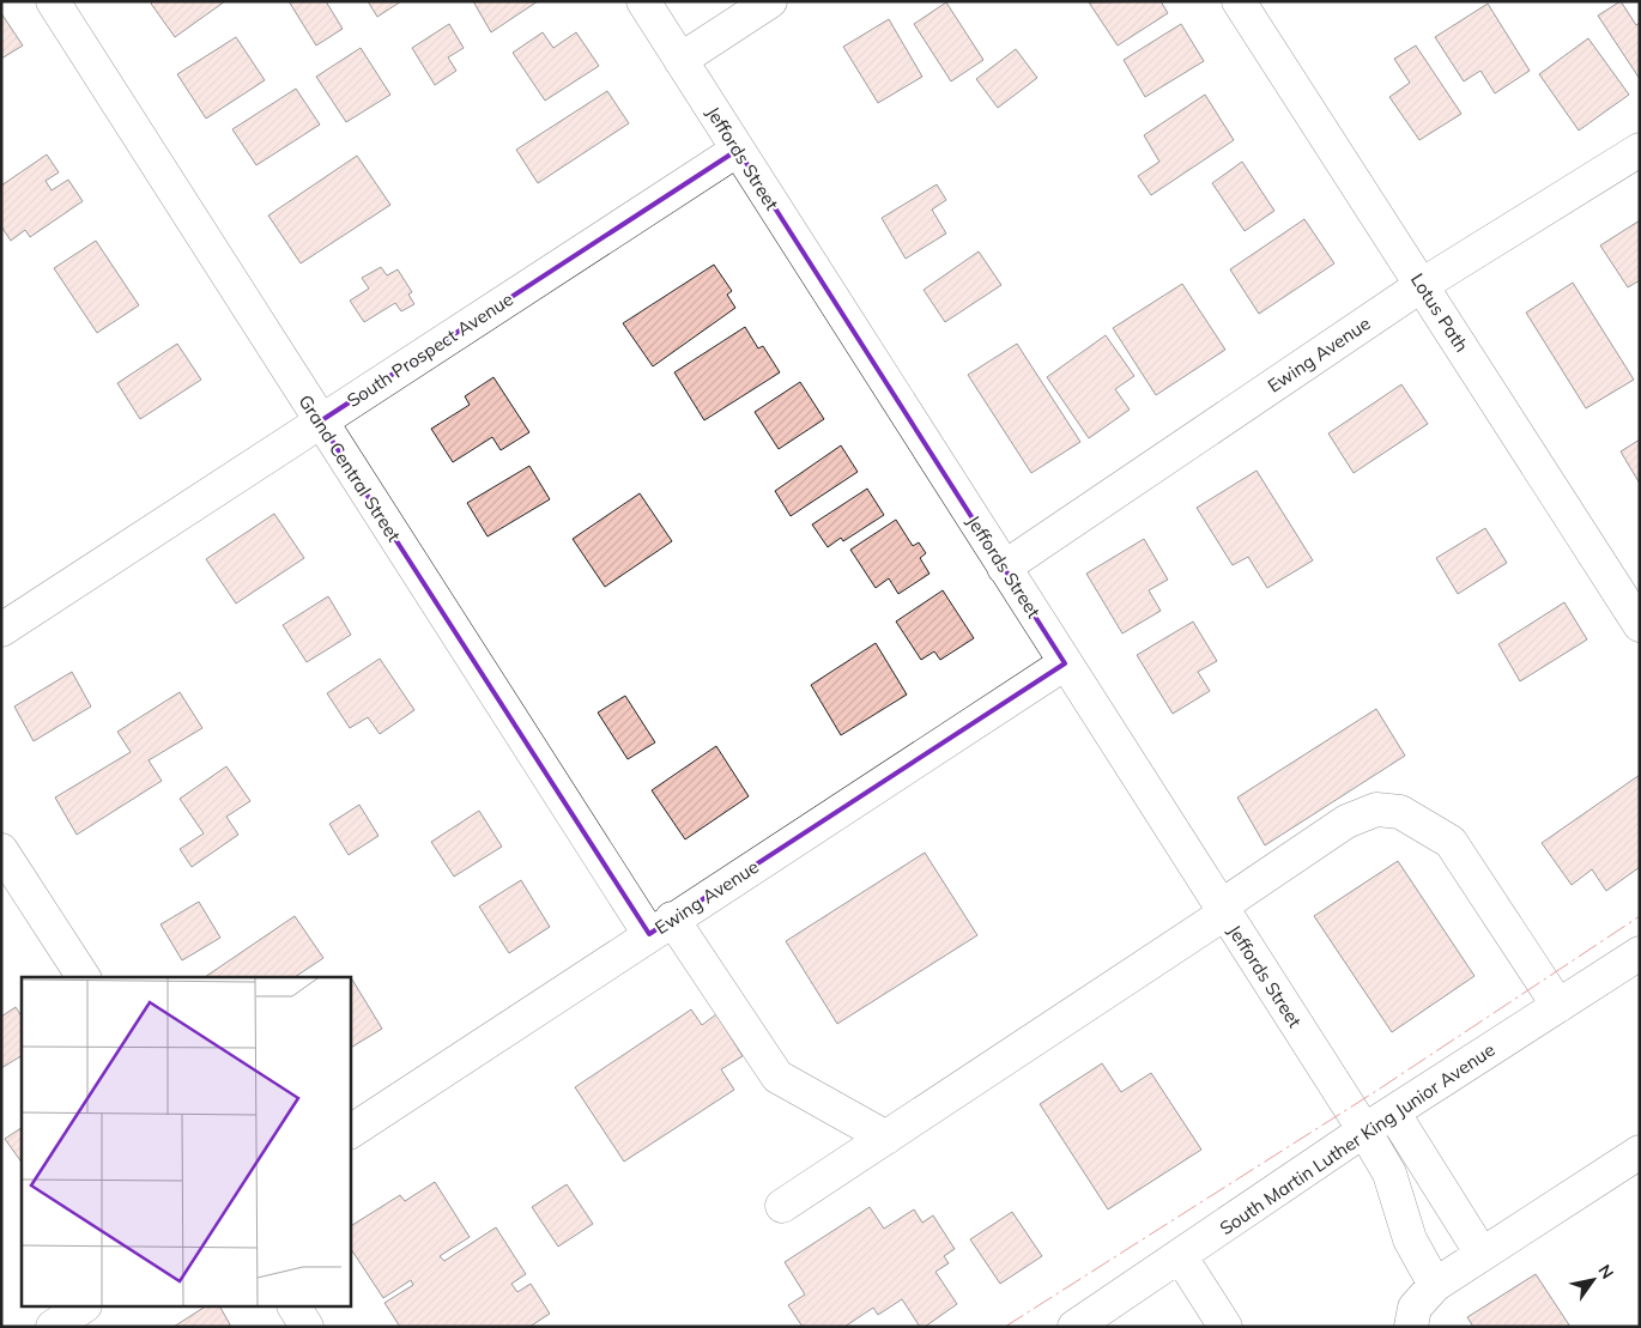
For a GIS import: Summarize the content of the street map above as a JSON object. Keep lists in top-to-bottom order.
{
  "streets": {
    "street": [
      "Jeffords Street",
      "Lotus Path",
      "South Prospect Avenue",
      "Ewing Avenue",
      "Grand Central Street",
      "South Martin Luther King Junior Avenue"
    ]
  },
  "crossings": [
    ["Jeffords Street", "South Prospect Avenue"],
    ["Jeffords Street", "Ewing Avenue"],
    ["Jeffords Street", "South Martin Luther King Junior Avenue"],
    ["Lotus Path", "Ewing Avenue"],
    ["South Prospect Avenue", "Grand Central Street"],
    ["Ewing Avenue", "Grand Central Street"]
  ],
  "north": "top right"
}
